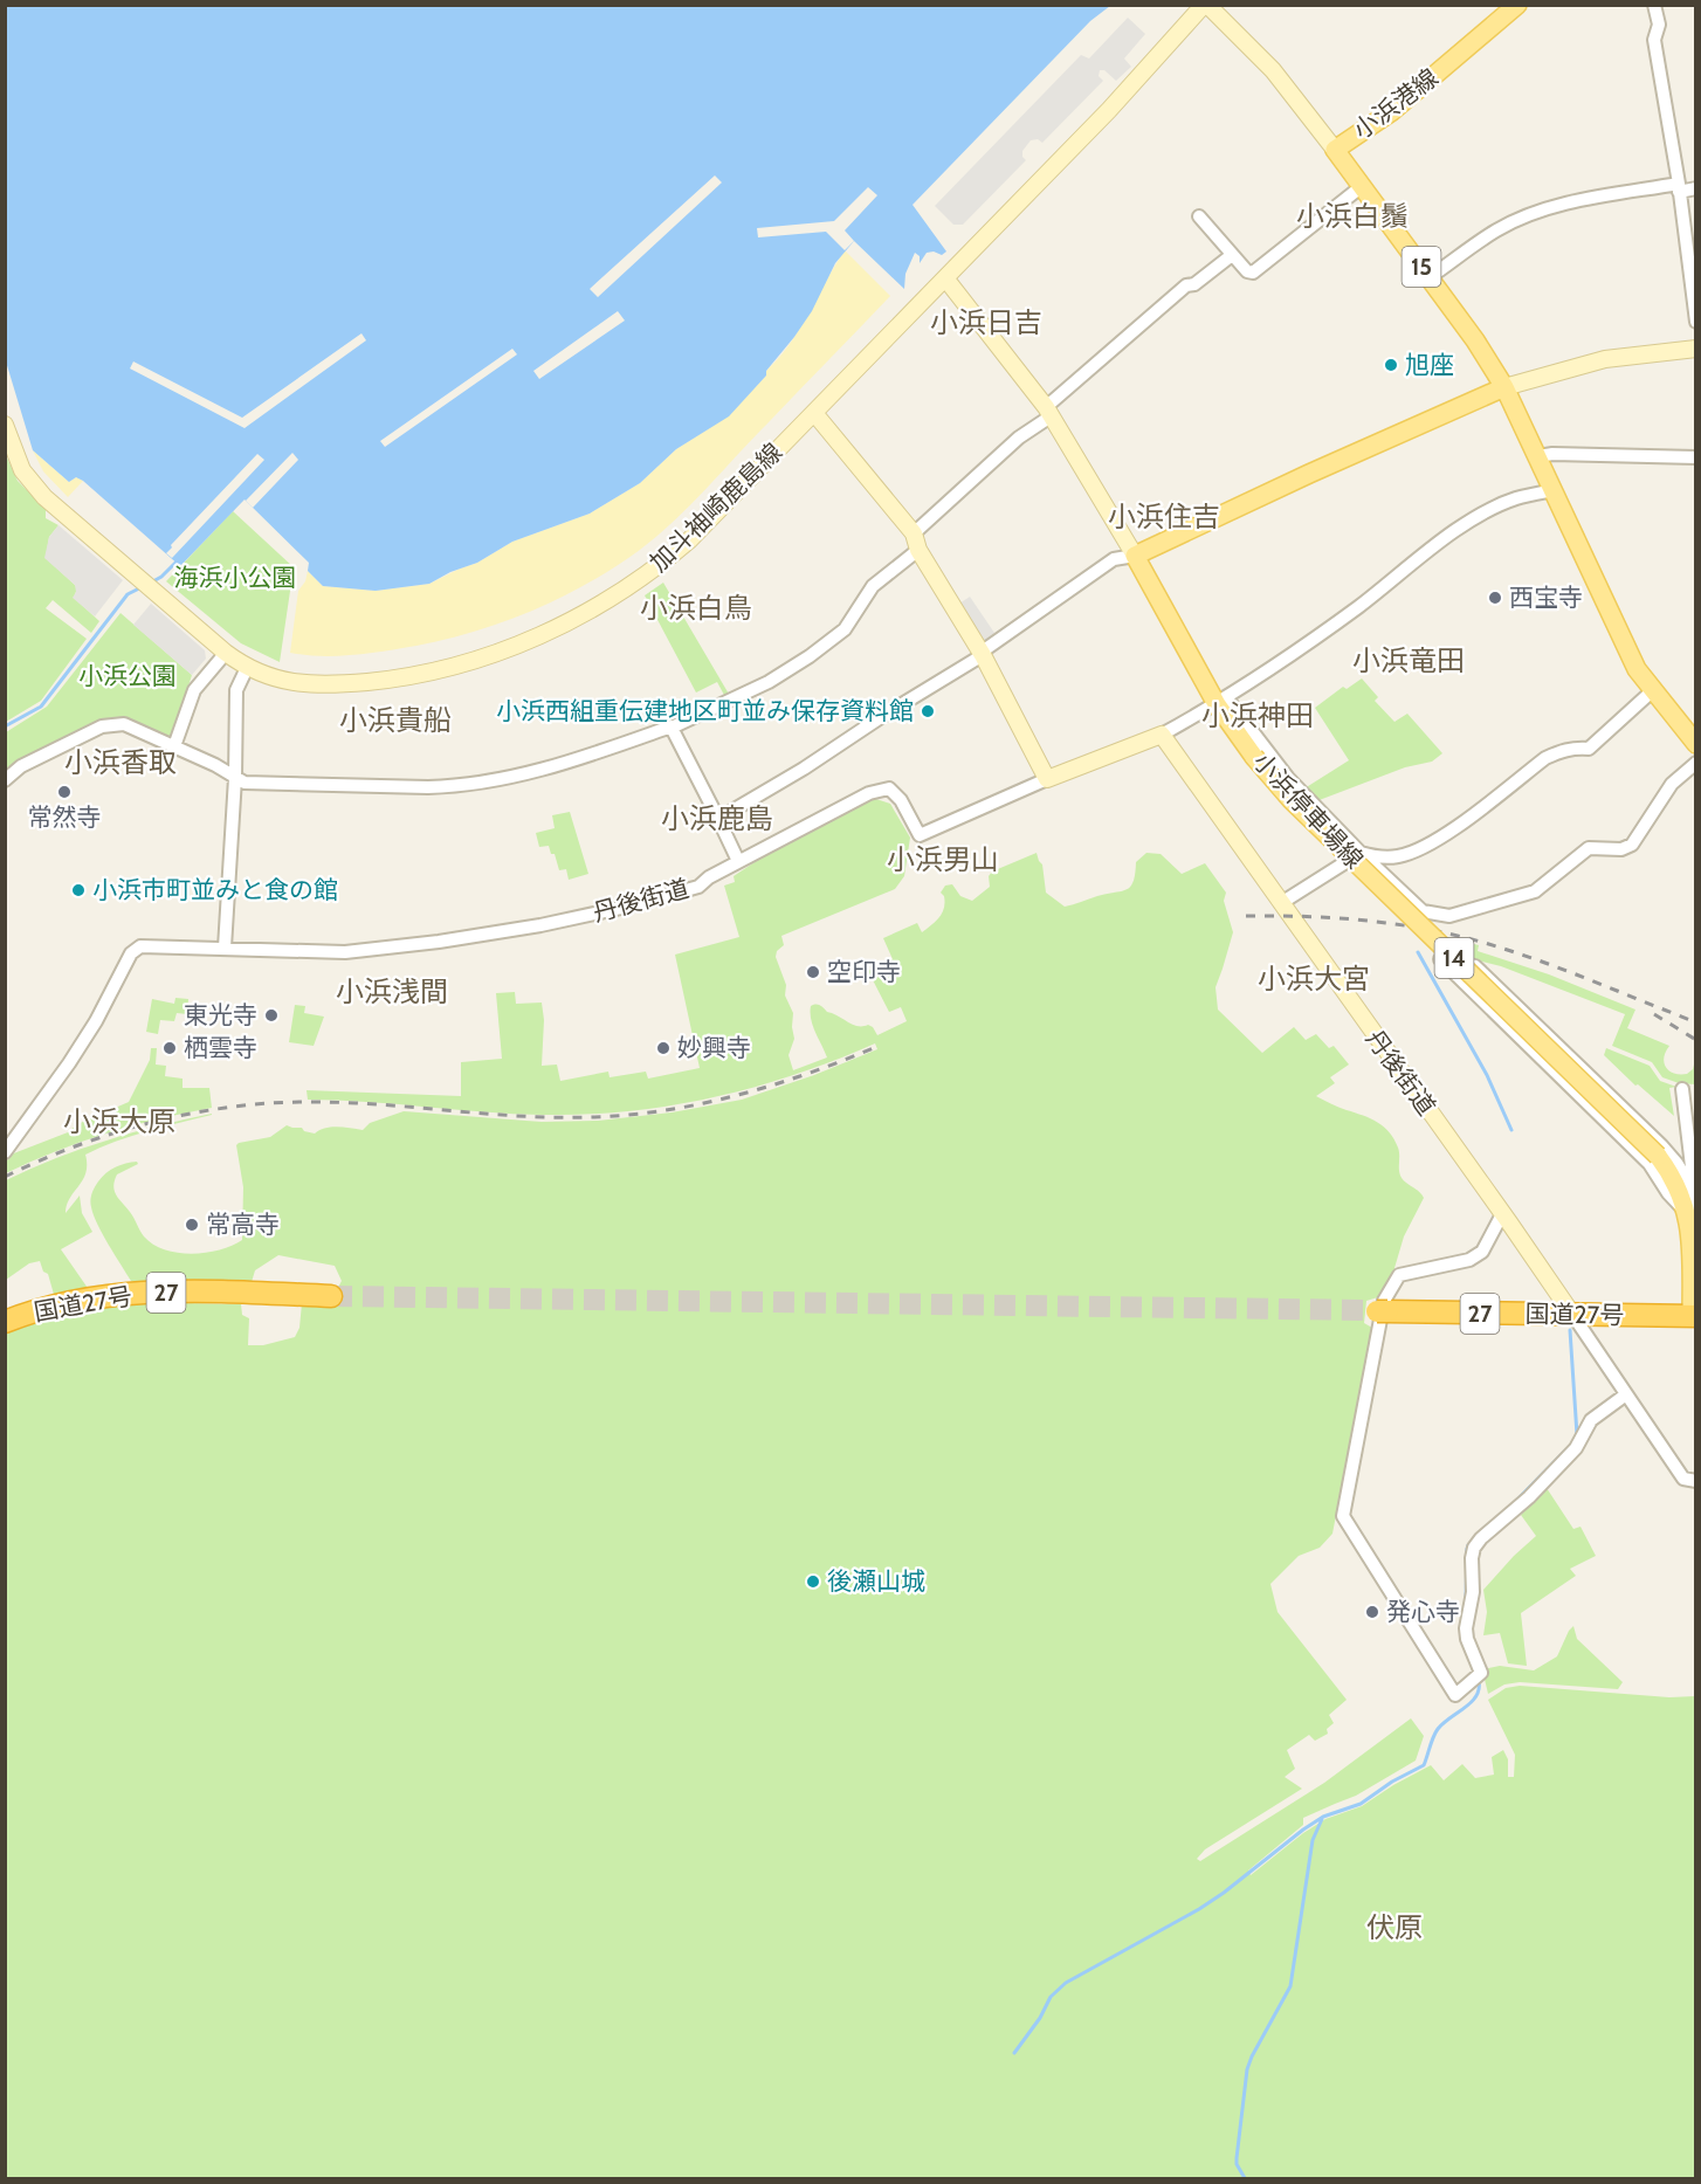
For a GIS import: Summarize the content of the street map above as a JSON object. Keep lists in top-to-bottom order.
{
  "streets": {
    "highway": ["27", "国道27号"],
    "main road": [
      "小浜港線",
      "15",
      "小浜停車場線",
      "14"
    ],
    "street": ["加斗袖崎鹿島線", "丹後街道"]
  },
  "crossings": [
    ["小浜停車場線", "国道27号"],
    ["丹後街道", "国道27号"]
  ],
  "districts": [
    "小浜白鬚",
    "小浜日吉",
    "小浜住吉",
    "小浜白鳥",
    "小浜竜田",
    "小浜神田",
    "小浜貴船",
    "小浜香取",
    "小浜鹿島",
    "小浜男山",
    "小浜大宮",
    "小浜浅間",
    "小浜大原",
    "伏原"
  ],
  "parks": ["海浜小公園", "小浜公園"],
  "places": [
    "旭座",
    "西宝寺",
    "小浜西組重伝建地区町並み保存資料館",
    "常然寺",
    "小浜市町並みと食の館",
    "空印寺",
    "東光寺",
    "栖雲寺",
    "妙興寺",
    "常高寺",
    "後瀬山城",
    "発心寺"
  ]
}
